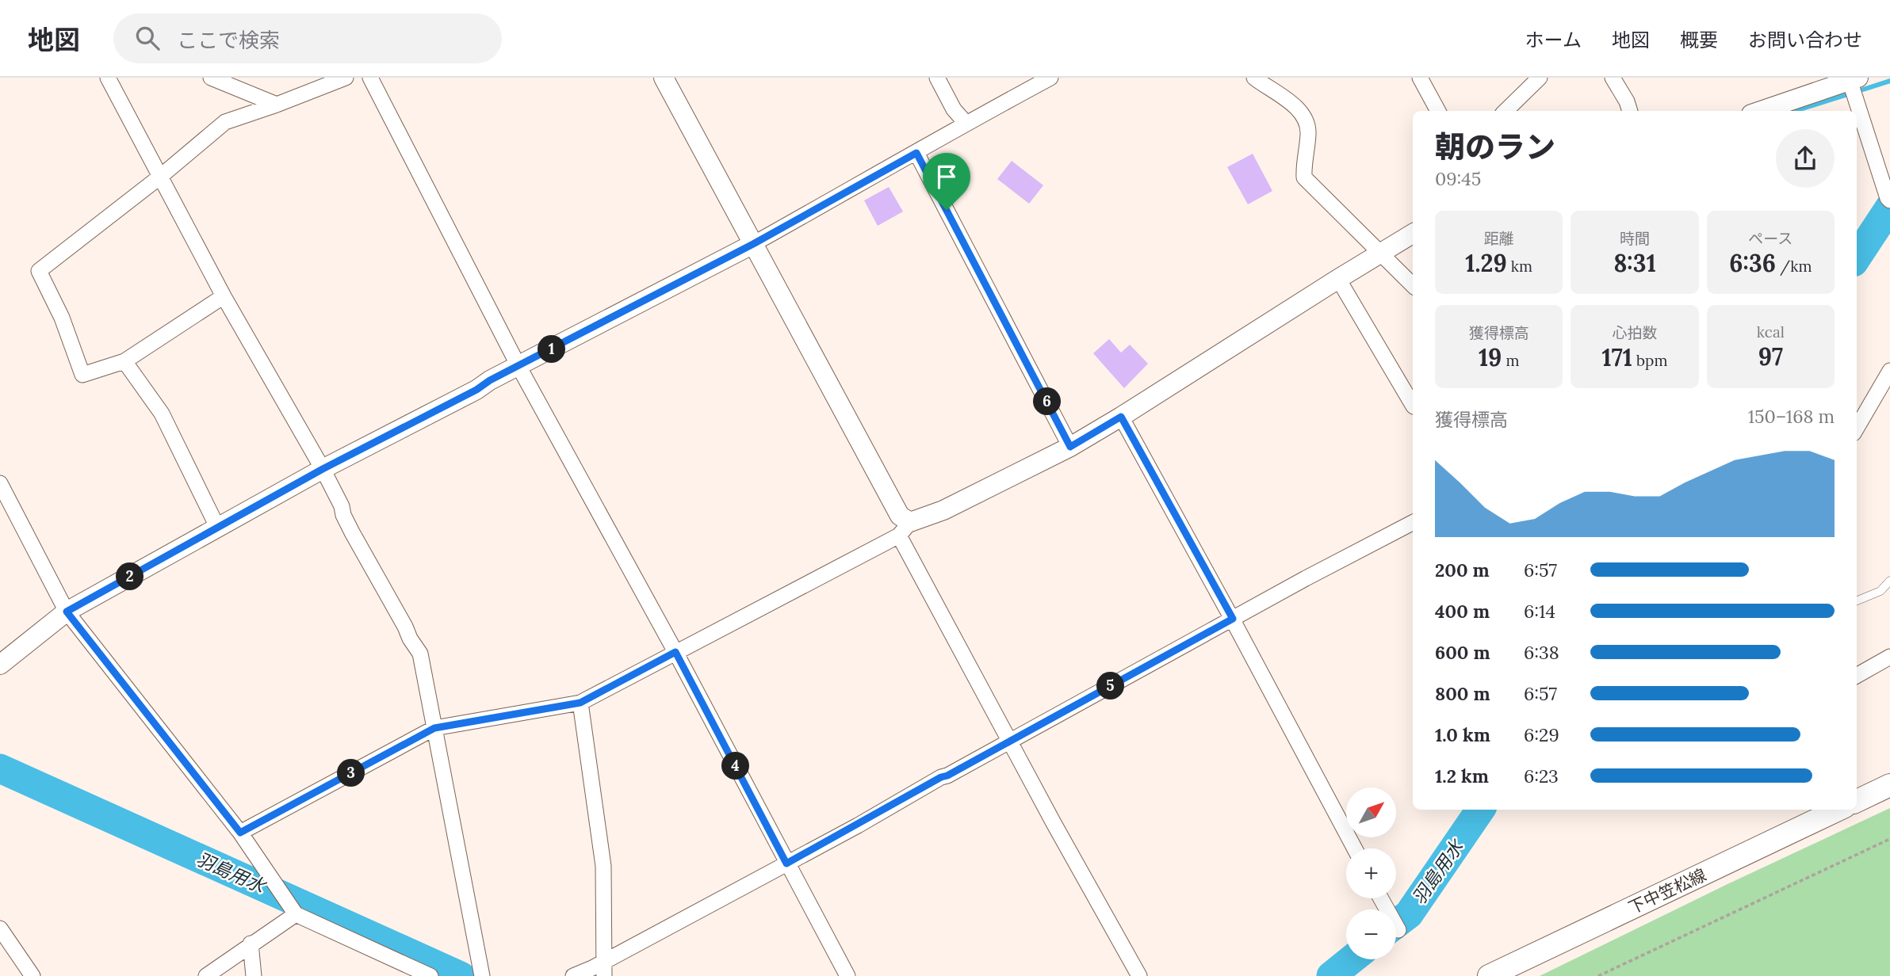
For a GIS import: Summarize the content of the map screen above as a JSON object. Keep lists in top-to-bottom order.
{
  "streets": {
    "main road": ["下中笠松線"]
  },
  "water": ["羽島用水"],
  "north": "top right",
  "page": {
    "header": "地図",
    "search": "ここで検索",
    "nav": [
      "ホーム",
      "地図",
      "概要",
      "お問い合わせ"
    ],
    "heading": ["朝のラン", "09:45"],
    "stats": [
      ["距離", "1.29 km"],
      ["時間", "8:31"],
      ["ペース", "6:36 /km"],
      ["獲得標高", "19 m"],
      ["心拍数", "171 bpm"],
      ["kcal", "97"]
    ],
    "pins": [
      "1",
      "6",
      "2",
      "5",
      "4",
      "3"
    ],
    "chart": ["獲得標高", "150–168 m"],
    "list": [
      {
        "name": "200 m",
        "note": "6:57"
      },
      {
        "name": "400 m",
        "note": "6:14"
      },
      {
        "name": "600 m",
        "note": "6:38"
      },
      {
        "name": "800 m",
        "note": "6:57"
      },
      {
        "name": "1.0 km",
        "note": "6:29"
      },
      {
        "name": "1.2 km",
        "note": "6:23"
      }
    ],
    "map_buttons": ["+", "−"]
  }
}
